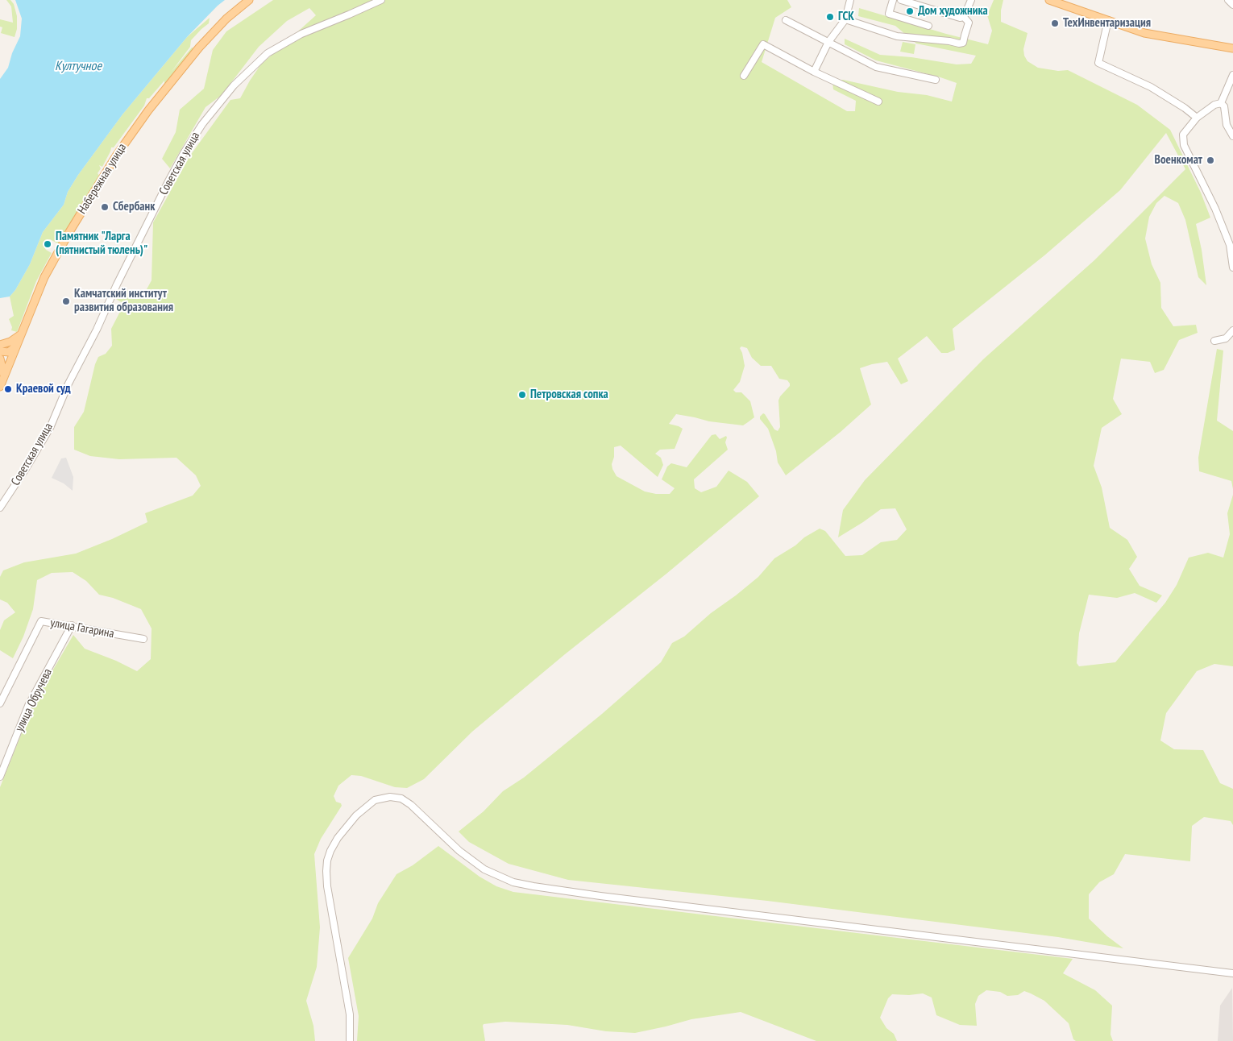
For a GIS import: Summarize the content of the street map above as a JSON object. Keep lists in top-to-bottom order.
{
  "streets": {
    "main road": ["Набережная улица"],
    "street": ["Советская улица", "улица Гагарина", "улица Обручева"]
  },
  "crossings": [
    ["улица Гагарина", "улица Обручева"]
  ],
  "water": ["Култучное"],
  "places": [
    "Дом художника",
    "ГСК",
    "ТехИнвентаризация",
    "Военкомат",
    "Сбербанк",
    "Памятник \"Ларга (пятнистый тюлень)\"",
    "Камчатский институт развития образования",
    "Краевой суд",
    "Петровская сопка"
  ]
}
